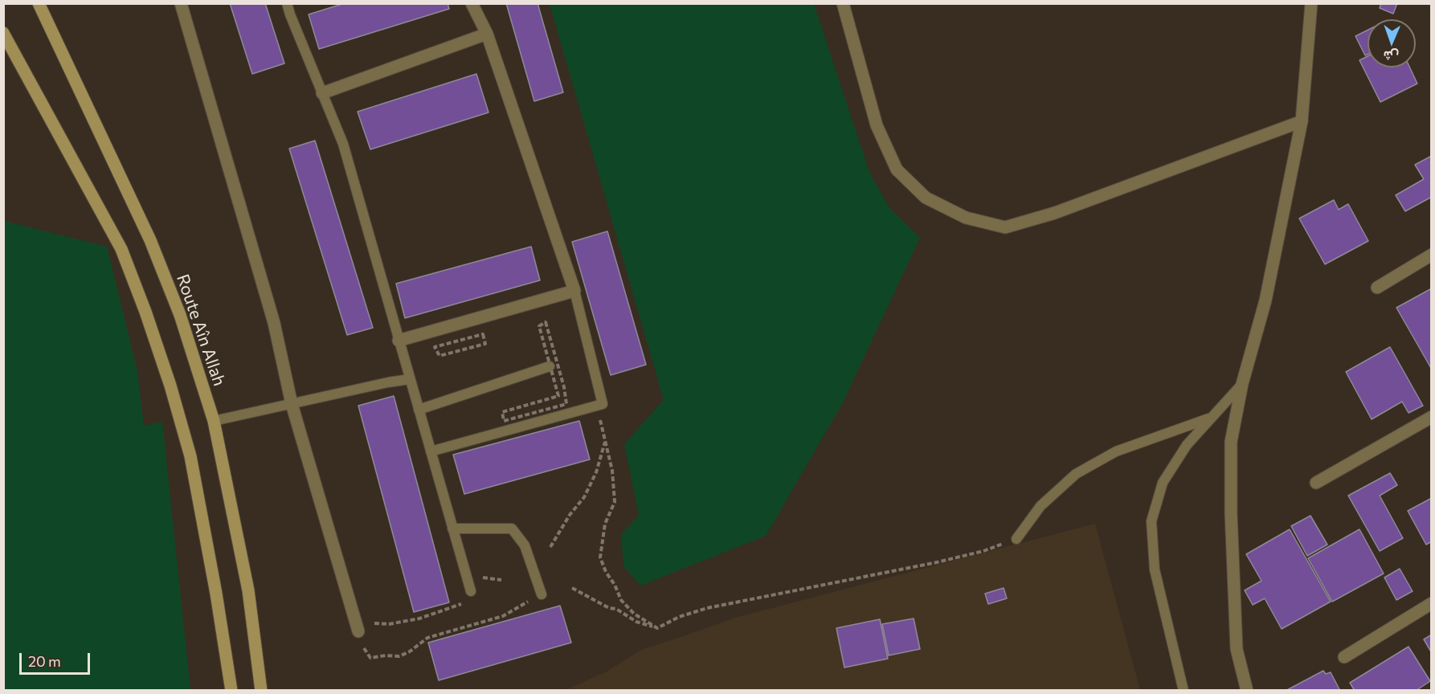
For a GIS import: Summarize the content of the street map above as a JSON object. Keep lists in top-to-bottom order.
{
  "streets": {
    "main road": ["Route Aîn Allah"]
  },
  "scale_bar": "20 m",
  "north": "bottom"
}
